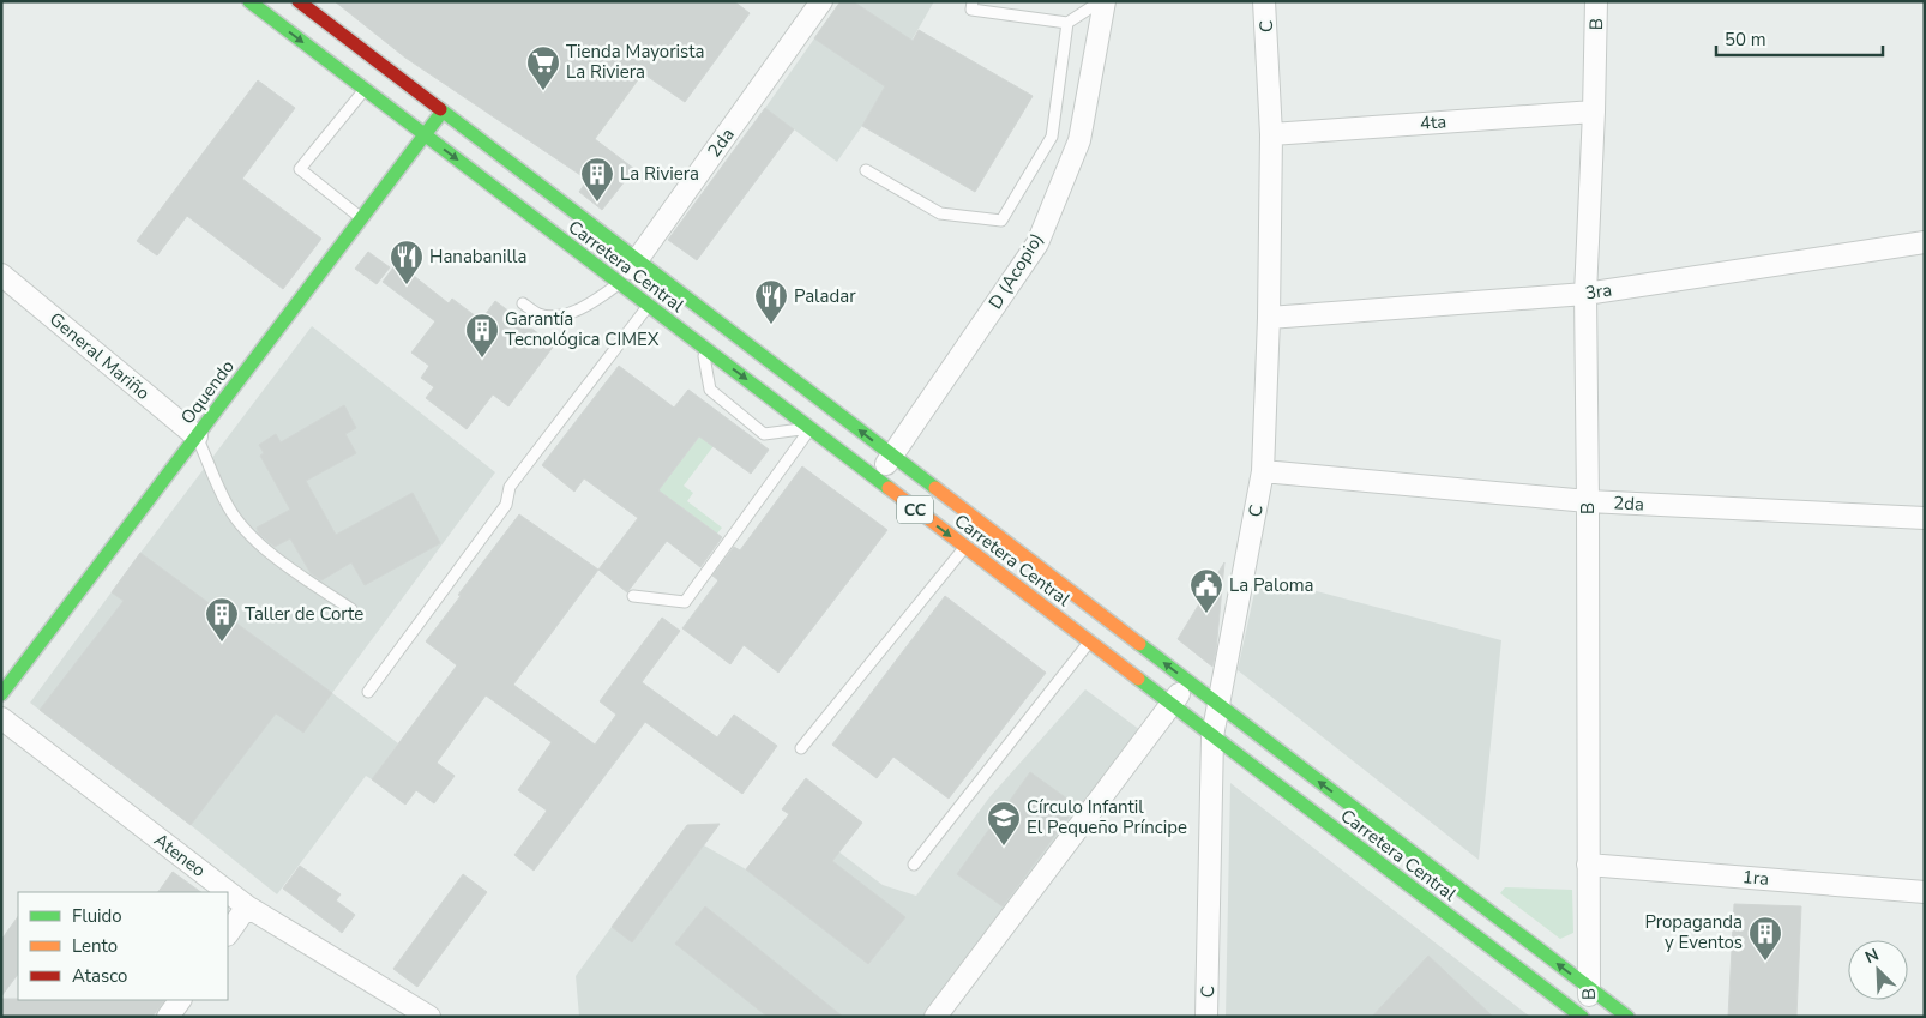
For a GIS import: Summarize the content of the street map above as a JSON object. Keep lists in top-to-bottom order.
{
  "streets": {
    "main road": ["Carretera Central", "Oquendo", "CC"],
    "street": [
      "B",
      "C",
      "4ta",
      "2da",
      "D (Acopio)",
      "3ra",
      "General Mariño",
      "Ateneo",
      "1ra"
    ]
  },
  "crossings": [
    ["B", "4ta"],
    ["B", "2da"],
    ["B", "Carretera Central"],
    ["B", "3ra"],
    ["B", "1ra"],
    ["C", "4ta"],
    ["C", "2da"],
    ["C", "Carretera Central"],
    ["C", "3ra"],
    ["2da", "Carretera Central"],
    ["Carretera Central", "D (Acopio)"],
    ["Carretera Central", "Oquendo"],
    ["General Mariño", "Oquendo"]
  ],
  "places": {
    "supermarket": ["Tienda Mayorista La Riviera"],
    "building": [
      "La Riviera",
      "Garantía Tecnológica CIMEX",
      "Taller de Corte",
      "Propaganda y Eventos"
    ],
    "restaurant": ["Hanabanilla", "Paladar"],
    "public building": ["La Paloma"],
    "school or university": ["Círculo Infantil El Pequeño Príncipe"]
  },
  "legend": ["Fluido", "Lento", "Atasco"],
  "scale_bar": "50 m",
  "north": "top left"
}
